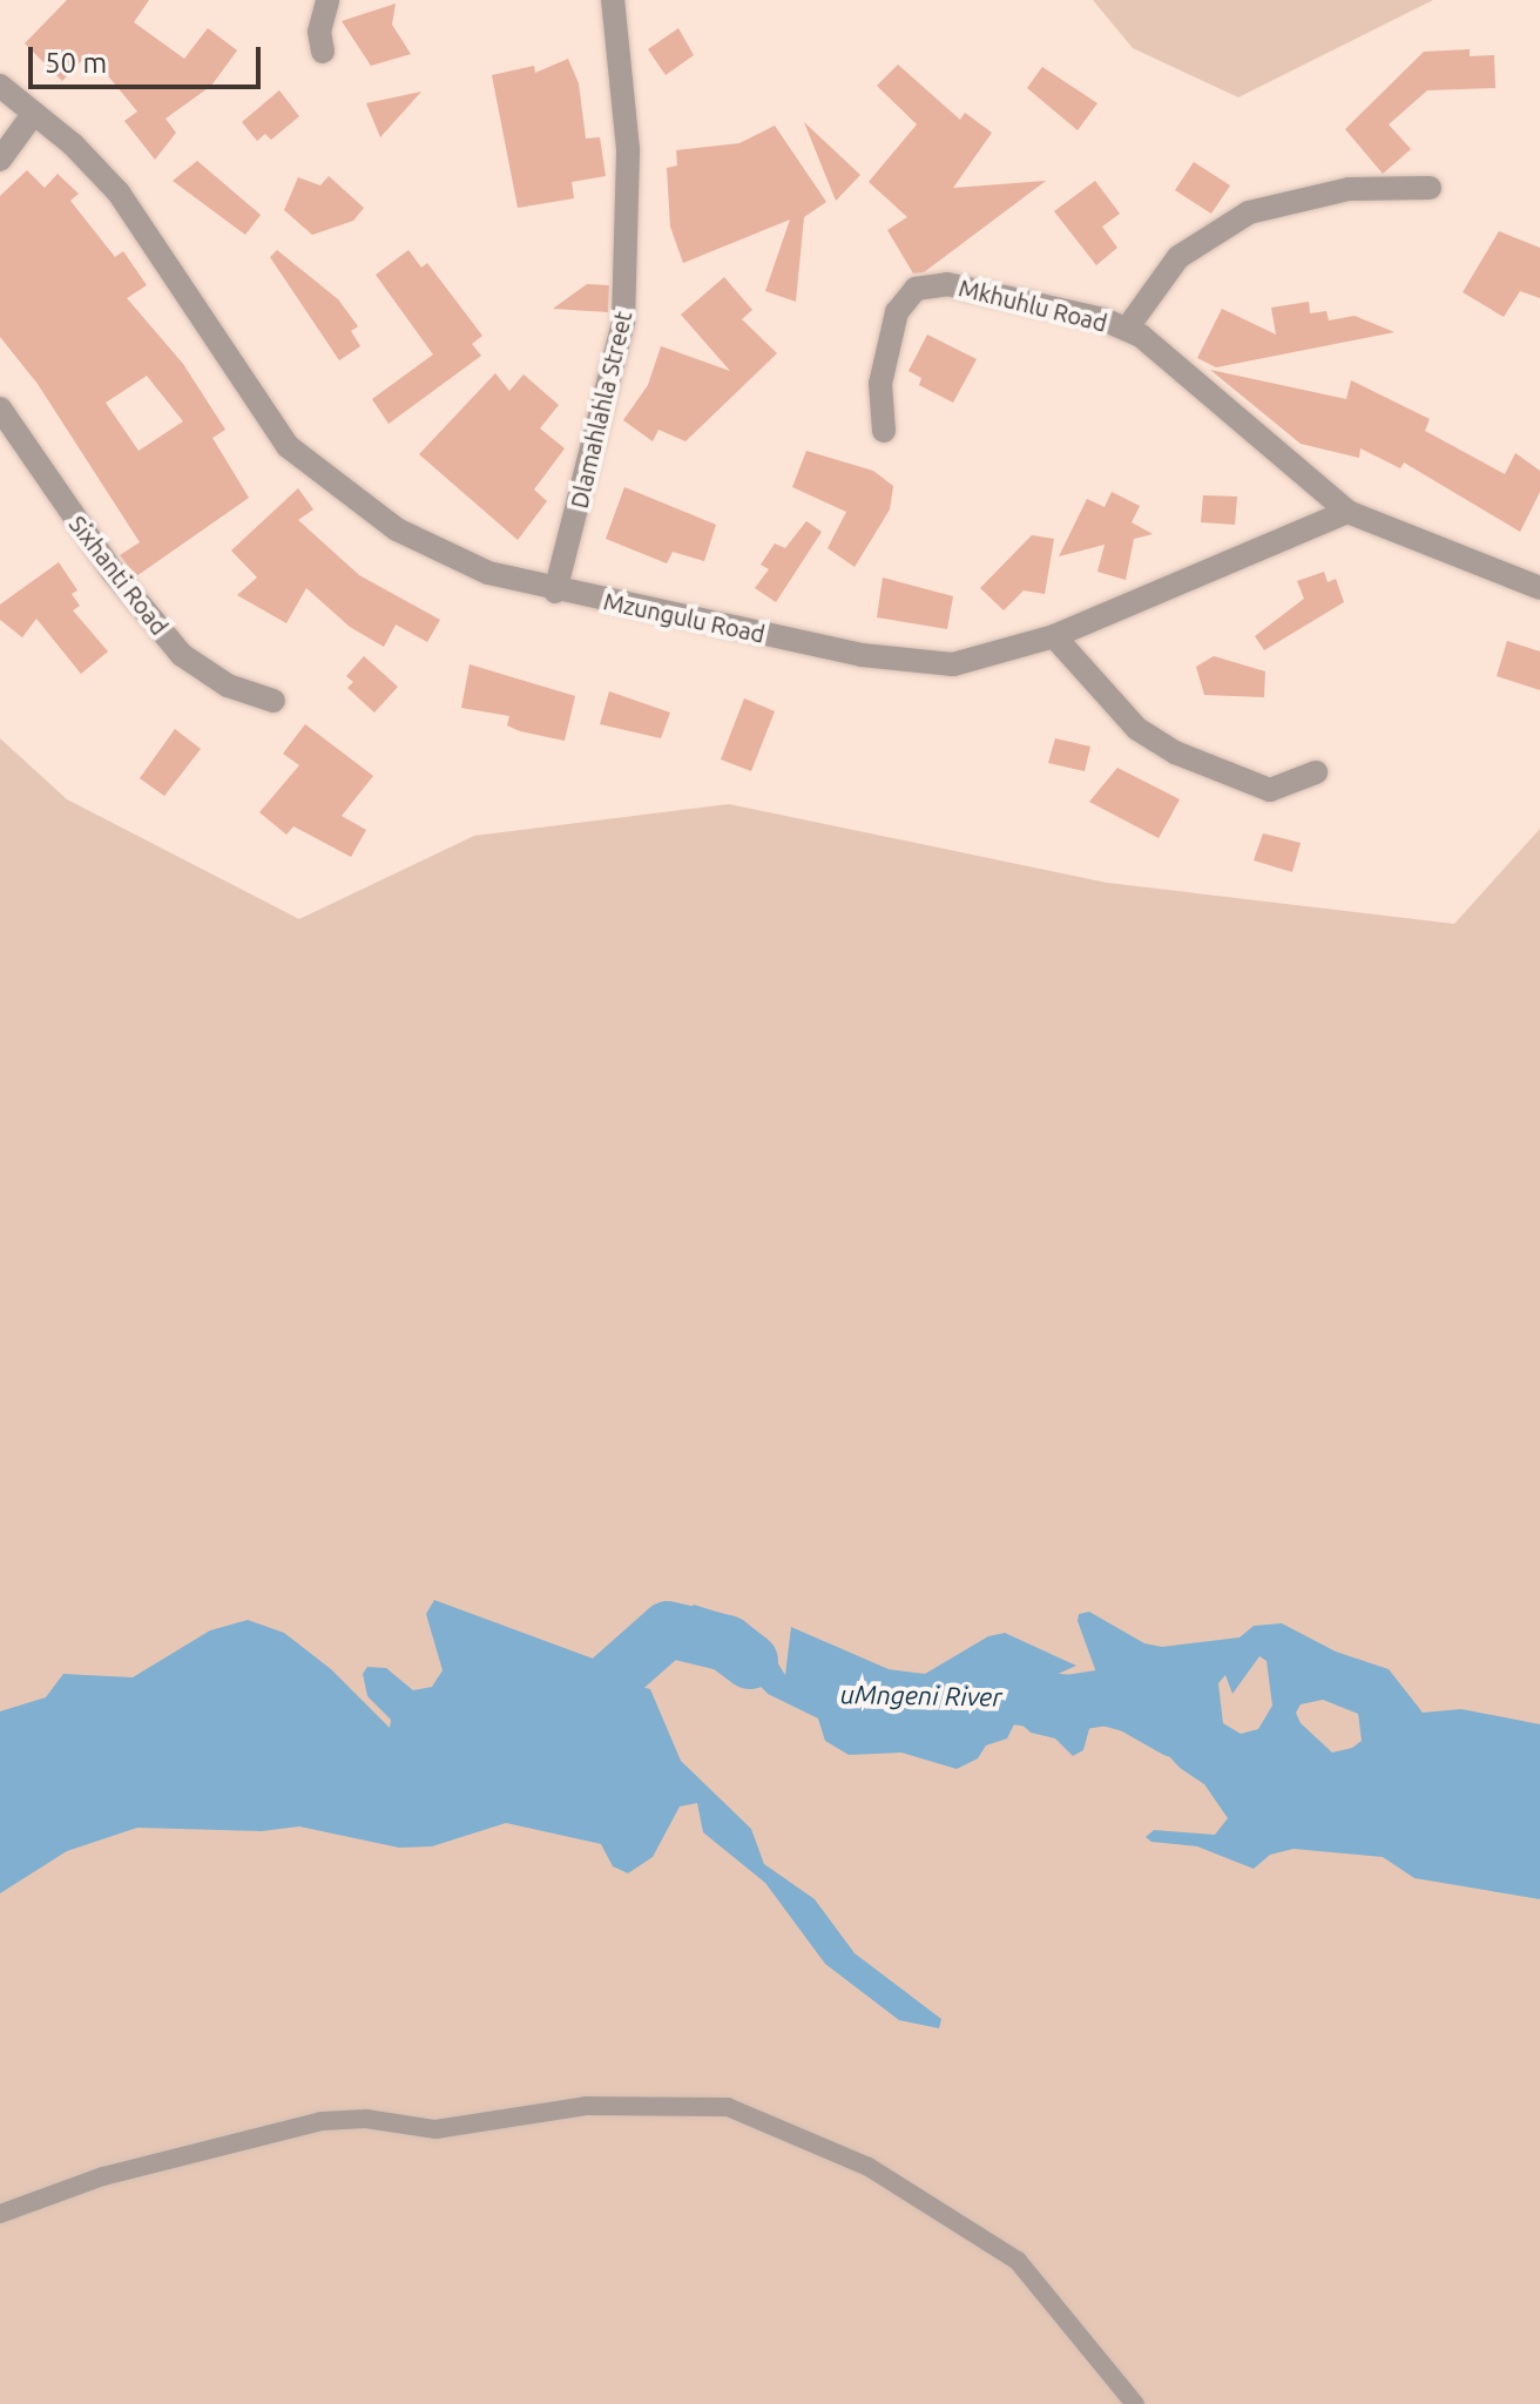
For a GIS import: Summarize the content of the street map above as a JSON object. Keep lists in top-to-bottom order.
{
  "streets": {
    "street": [
      "Mkhuhlu Road",
      "Dlamahlahla Street",
      "Sixhanti Road",
      "Mzungulu Road"
    ]
  },
  "crossings": [
    ["Mkhuhlu Road", "Mzungulu Road"],
    ["Dlamahlahla Street", "Mzungulu Road"]
  ],
  "water": ["uMngeni River"],
  "scale_bar": "50 m"
}
